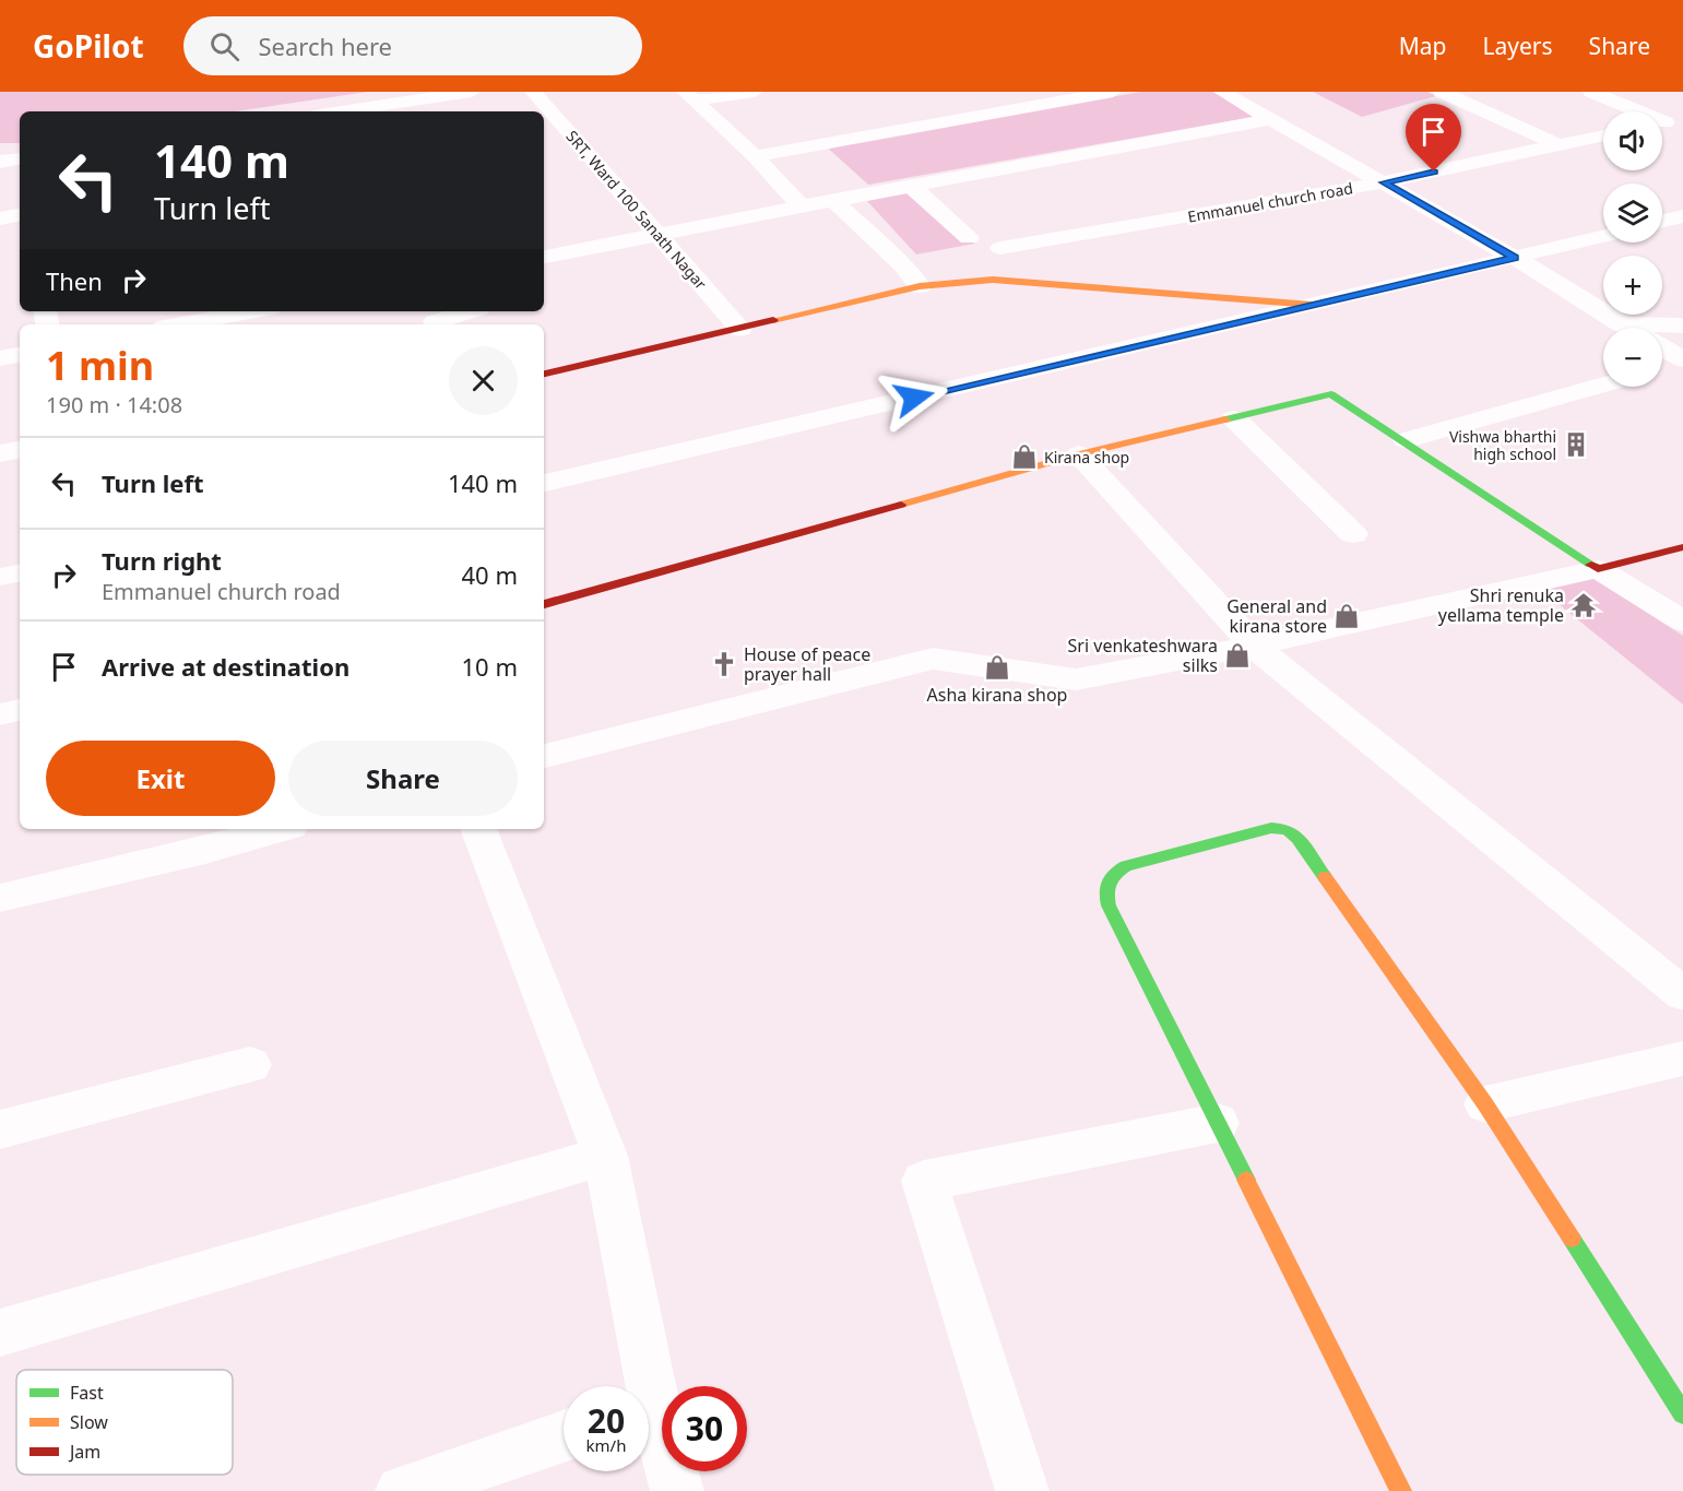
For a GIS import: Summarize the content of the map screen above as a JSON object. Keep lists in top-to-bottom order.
{
  "streets": {
    "street": ["Emmanuel church road", "SRT, Ward 100 Sanath Nagar"]
  },
  "places": {
    "building": ["Vishwa bharthi high school"],
    "shop": [
      "Kirana shop",
      "General and kirana store",
      "Sri venkateshwara silks",
      "Asha kirana shop"
    ],
    "temple": ["Shri renuka yellama temple"],
    "church": ["House of peace prayer hall"]
  },
  "legend": ["Fast", "Slow", "Jam"],
  "page": {
    "header": "GoPilot",
    "search": "Search here",
    "nav": ["Map", "Layers", "Share"],
    "map_buttons": ["+", "−"],
    "turn": ["140 m", "Turn left"],
    "then": "Then",
    "heading": ["1 min", "190 m · 14:08"],
    "list": [
      {
        "name": "Turn left",
        "value": "140 m"
      },
      {
        "name": "Turn right",
        "note": "Emmanuel church road",
        "value": "40 m"
      },
      {
        "name": "Arrive at destination",
        "value": "10 m"
      }
    ],
    "buttons": ["Exit", "Share"],
    "speed": "20 km/h",
    "limit": "30"
  }
}
